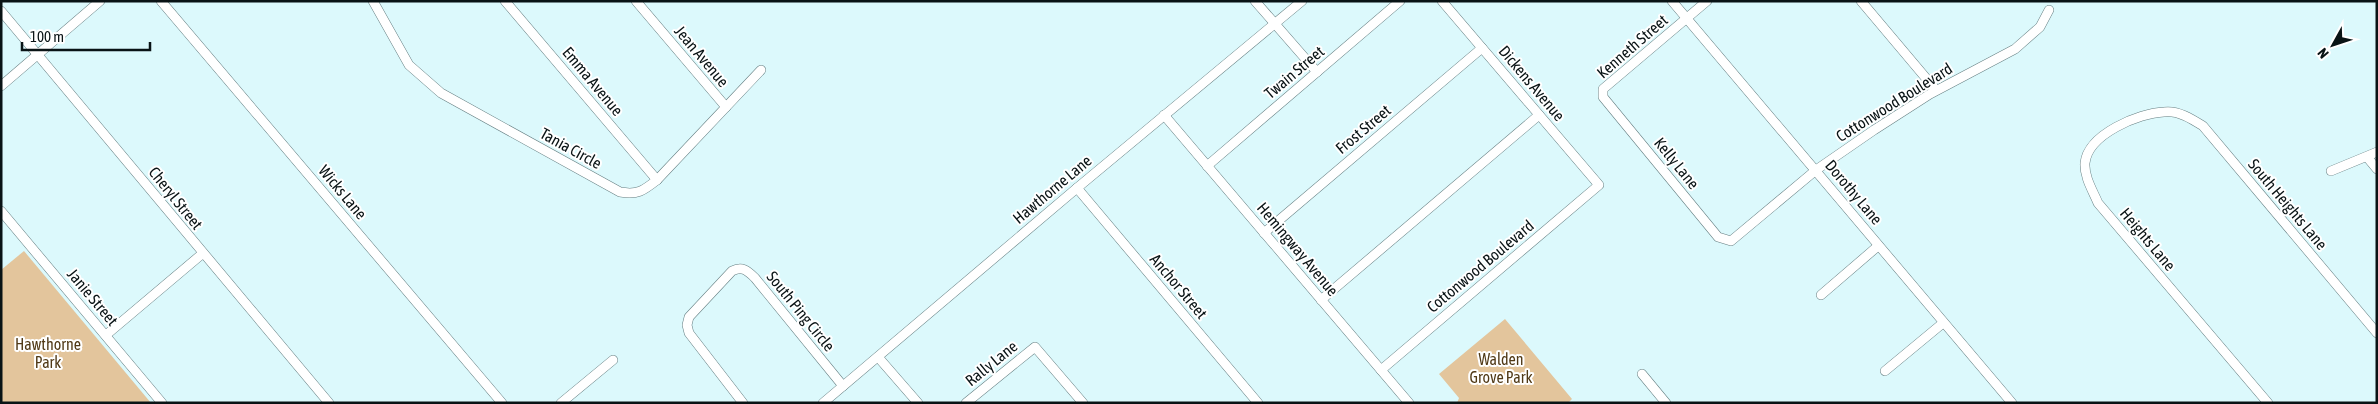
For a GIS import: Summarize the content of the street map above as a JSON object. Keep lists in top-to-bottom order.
{
  "streets": {
    "street": [
      "Kenneth Street",
      "Jean Avenue",
      "Twain Street",
      "Emma Avenue",
      "Dickens Avenue",
      "Cottonwood Boulevard",
      "Frost Street",
      "Tania Circle",
      "Kelly Lane",
      "Hawthorne Lane",
      "Wicks Lane",
      "Dorothy Lane",
      "Cheryl Street",
      "South Heights Lane",
      "Heights Lane",
      "Hemingway Avenue",
      "Anchor Street",
      "Janie Street",
      "South Ping Circle",
      "Rally Lane"
    ]
  },
  "crossings": [
    ["Kenneth Street", "Kelly Lane"],
    ["Kenneth Street", "Dorothy Lane"],
    ["Jean Avenue", "Tania Circle"],
    ["Twain Street", "Hemingway Avenue"],
    ["Emma Avenue", "Tania Circle"],
    ["Dickens Avenue", "Cottonwood Boulevard"],
    ["Dickens Avenue", "Frost Street"],
    ["Cottonwood Boulevard", "Kelly Lane"],
    ["Cottonwood Boulevard", "Dorothy Lane"],
    ["Cottonwood Boulevard", "Hemingway Avenue"],
    ["Frost Street", "Hemingway Avenue"],
    ["Hawthorne Lane", "Hemingway Avenue"],
    ["Hawthorne Lane", "Anchor Street"],
    ["Hawthorne Lane", "South Ping Circle"],
    ["South Heights Lane", "Heights Lane"]
  ],
  "parks": ["Hawthorne Park", "Walden Grove Park"],
  "scale_bar": "100 m",
  "north": "bottom left"
}
